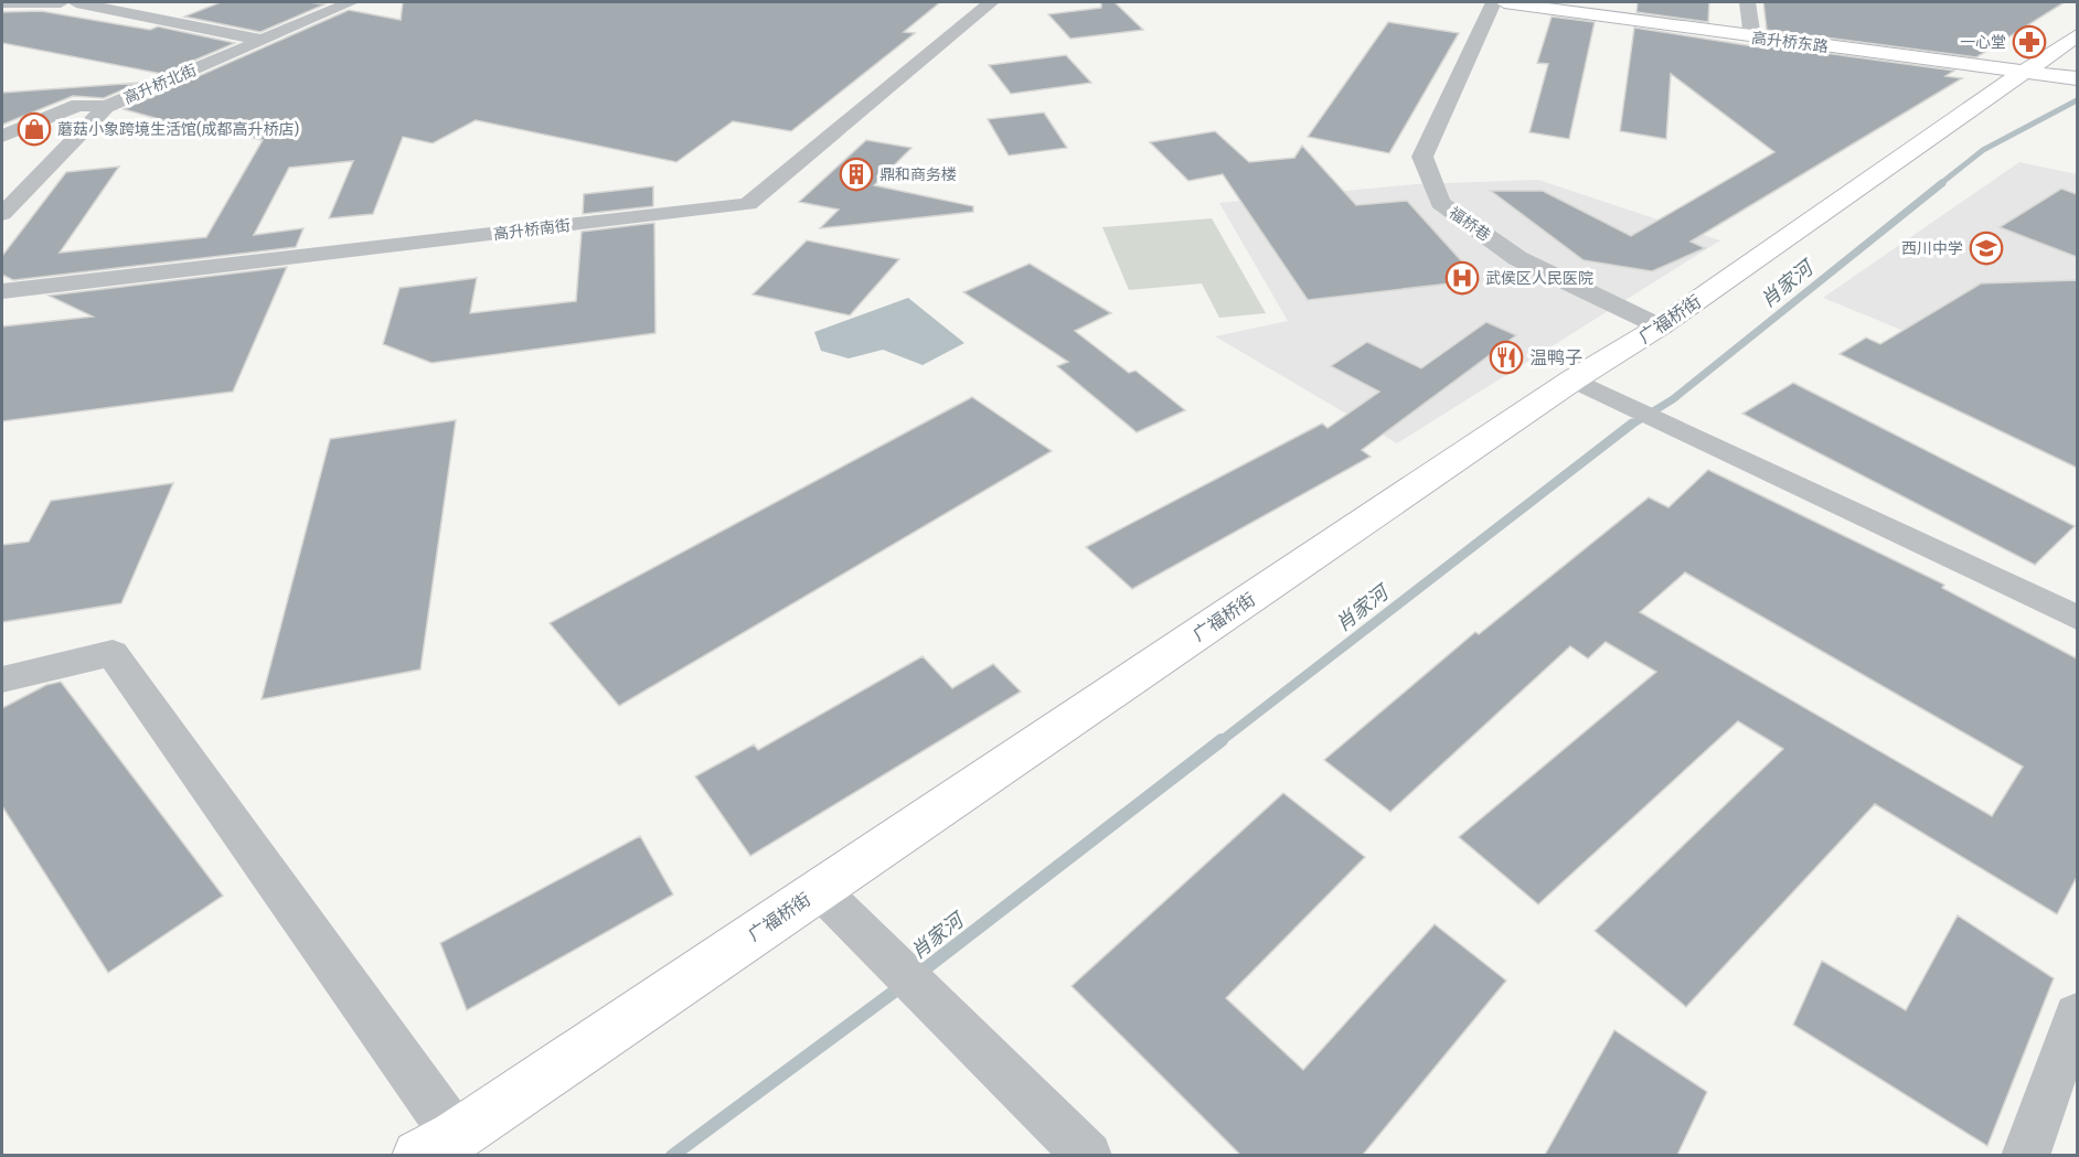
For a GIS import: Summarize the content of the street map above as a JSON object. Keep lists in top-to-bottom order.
{
  "streets": {
    "main road": ["高升桥东路", "广福桥街"],
    "street": ["高升桥北街", "福桥巷", "高升桥南街"]
  },
  "crossings": [
    ["高升桥东路", "广福桥街"],
    ["福桥巷", "广福桥街"]
  ],
  "water": ["肖家河"],
  "places": {
    "pharmacy": ["一心堂"],
    "shop": ["蘑菇小象跨境生活馆(成都高升桥店)"],
    "building": ["鼎和商务楼"],
    "school or university": ["西川中学"],
    "hospital": ["武侯区人民医院"],
    "restaurant": ["温鸭子"]
  }
}
